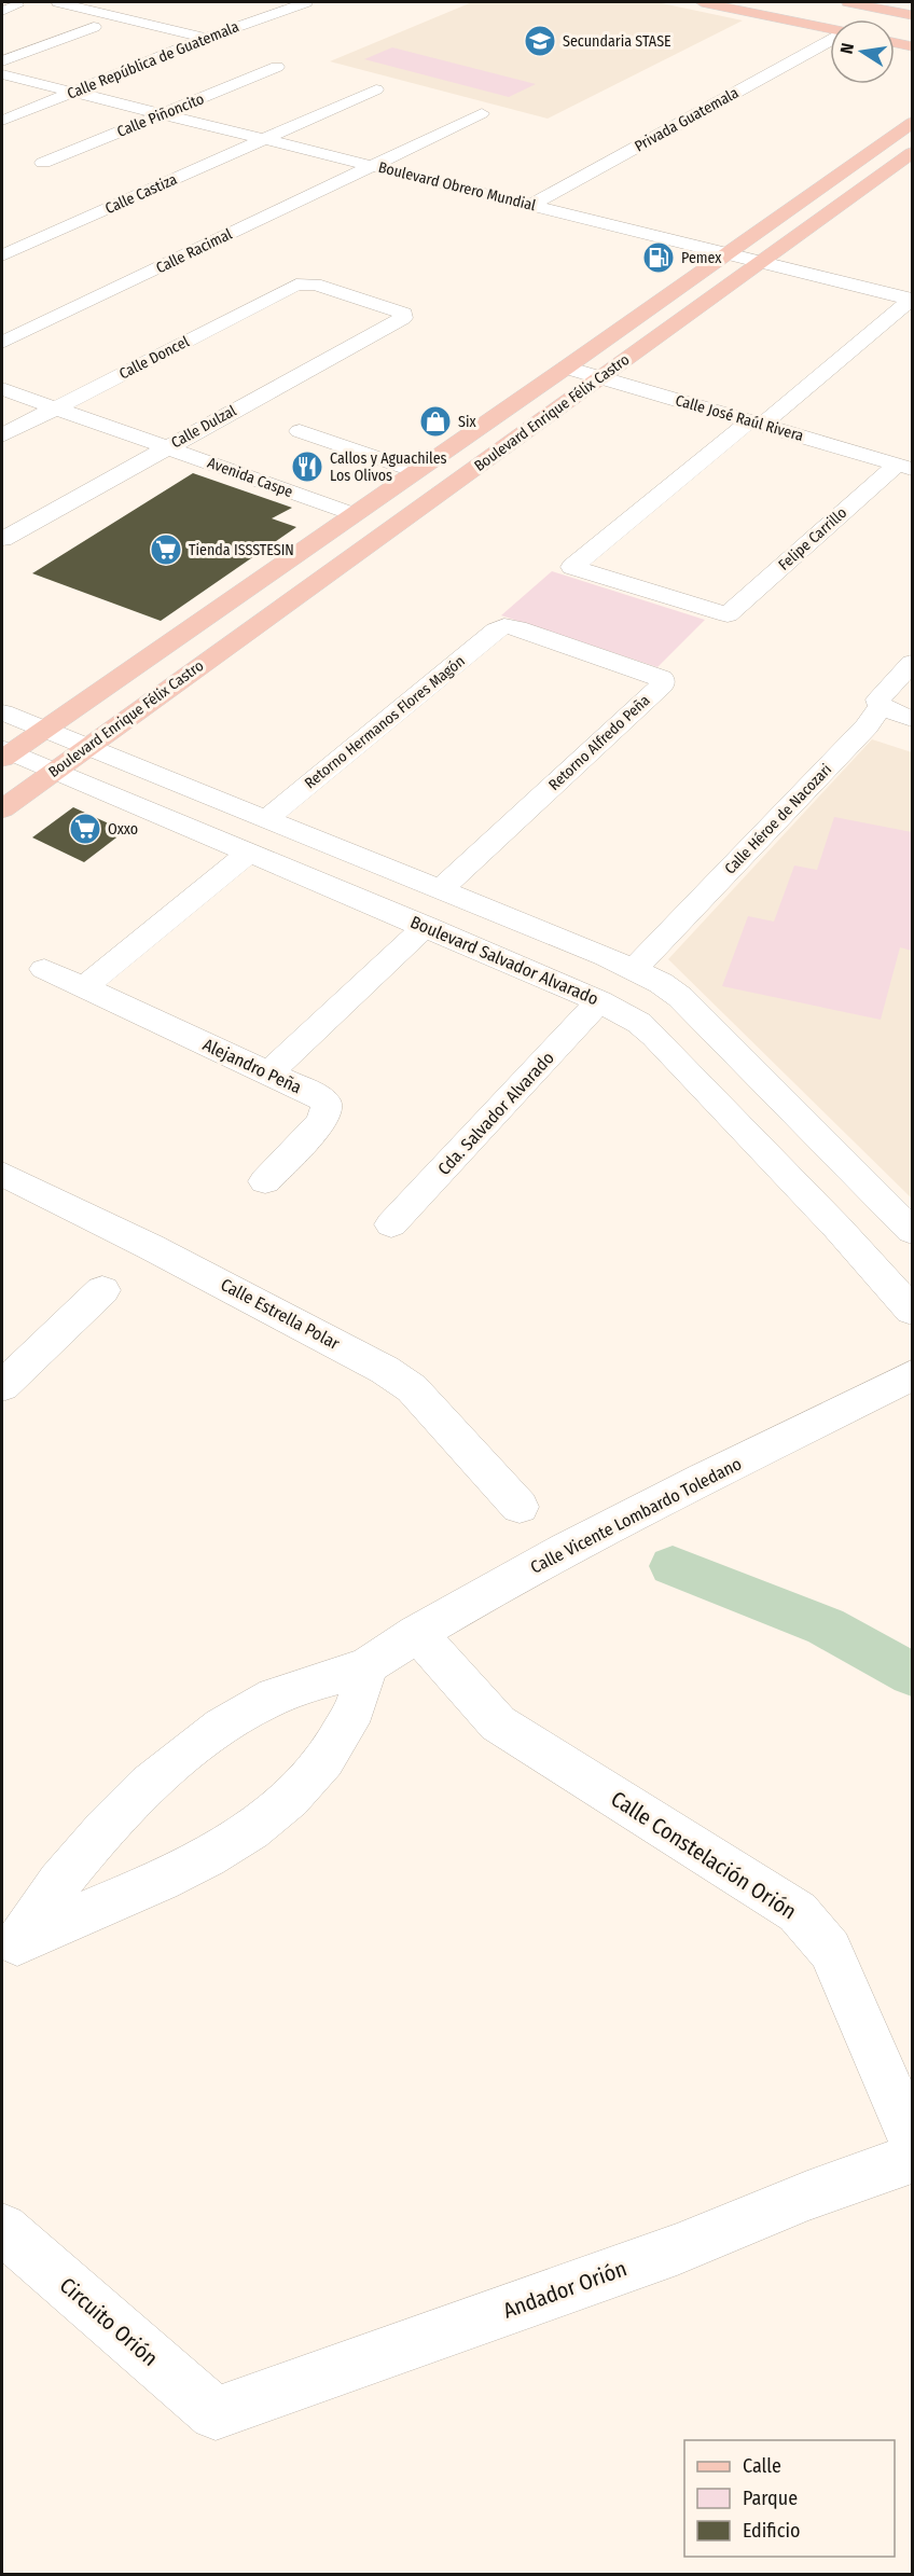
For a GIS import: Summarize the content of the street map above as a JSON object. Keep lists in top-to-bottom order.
{
  "streets": {
    "main road": ["Boulevard Enrique Félix Castro"],
    "street": [
      "Calle República de Guatemala",
      "Calle Piñoncito",
      "Privada Guatemala",
      "Boulevard Obrero Mundial",
      "Calle Castiza",
      "Calle Racimal",
      "Calle Doncel",
      "Calle José Raúl Rivera",
      "Calle Dulzal",
      "Avenida Caspe",
      "Felipe Carrillo",
      "Retorno Hermanos Flores Magón",
      "Retorno Alfredo Peña",
      "Calle Héroe de Nacozari",
      "Boulevard Salvador Alvarado",
      "Alejandro Peña",
      "Cda. Salvador Alvarado",
      "Calle Estrella Polar",
      "Calle Vicente Lombardo Toledano",
      "Calle Constelación Orión",
      "Andador Orión",
      "Circuito Orión"
    ]
  },
  "crossings": [
    ["Calle República de Guatemala", "Boulevard Obrero Mundial"],
    ["Calle Piñoncito", "Boulevard Obrero Mundial"],
    ["Privada Guatemala", "Boulevard Obrero Mundial"],
    ["Boulevard Obrero Mundial", "Calle Castiza"],
    ["Boulevard Obrero Mundial", "Calle Racimal"],
    ["Boulevard Obrero Mundial", "Boulevard Enrique Félix Castro"],
    ["Calle Doncel", "Calle Dulzal"],
    ["Calle Doncel", "Avenida Caspe"],
    ["Boulevard Enrique Félix Castro", "Calle José Raúl Rivera"],
    ["Boulevard Enrique Félix Castro", "Avenida Caspe"],
    ["Boulevard Enrique Félix Castro", "Boulevard Salvador Alvarado"],
    ["Calle José Raúl Rivera", "Felipe Carrillo"],
    ["Calle Dulzal", "Avenida Caspe"],
    ["Retorno Hermanos Flores Magón", "Retorno Alfredo Peña"],
    ["Boulevard Salvador Alvarado", "Cda. Salvador Alvarado"],
    ["Calle Vicente Lombardo Toledano", "Calle Constelación Orión"],
    ["Andador Orión", "Circuito Orión"]
  ],
  "places": {
    "school or university": ["Secundaria STASE"],
    "fuel station": ["Pemex"],
    "shop": ["Six"],
    "restaurant": ["Callos y Aguachiles Los Olivos"],
    "supermarket": ["Tienda ISSSTESIN", "Oxxo"]
  },
  "legend": ["Calle", "Parque", "Edificio"],
  "north": "left"
}
